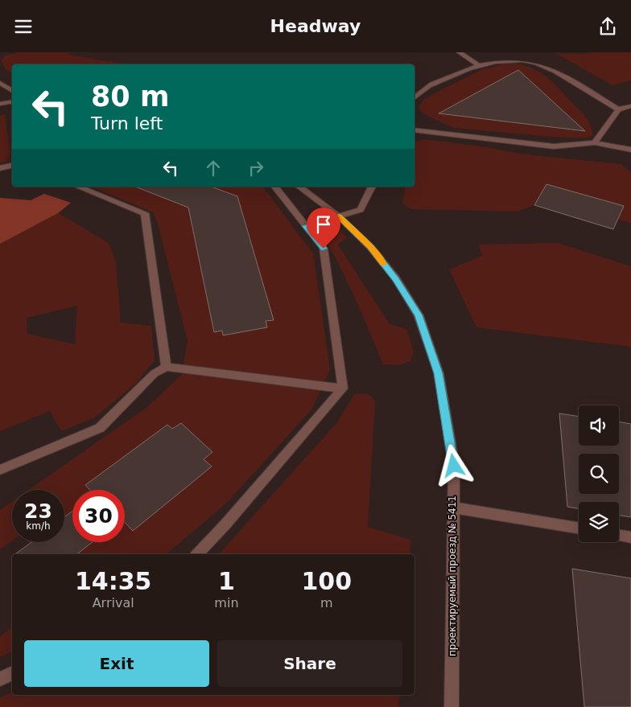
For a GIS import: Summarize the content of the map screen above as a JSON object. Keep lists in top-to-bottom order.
{
  "streets": {
    "street": ["проектируемый проезд № 5411"]
  },
  "page": {
    "header": "Headway",
    "turn": ["80 m", "Turn left"],
    "speed": "23 km/h",
    "limit": "30",
    "eta": [
      "14:35",
      "Arrival",
      "1",
      "min",
      "100",
      "m"
    ],
    "buttons": ["Exit", "Share"]
  }
}
